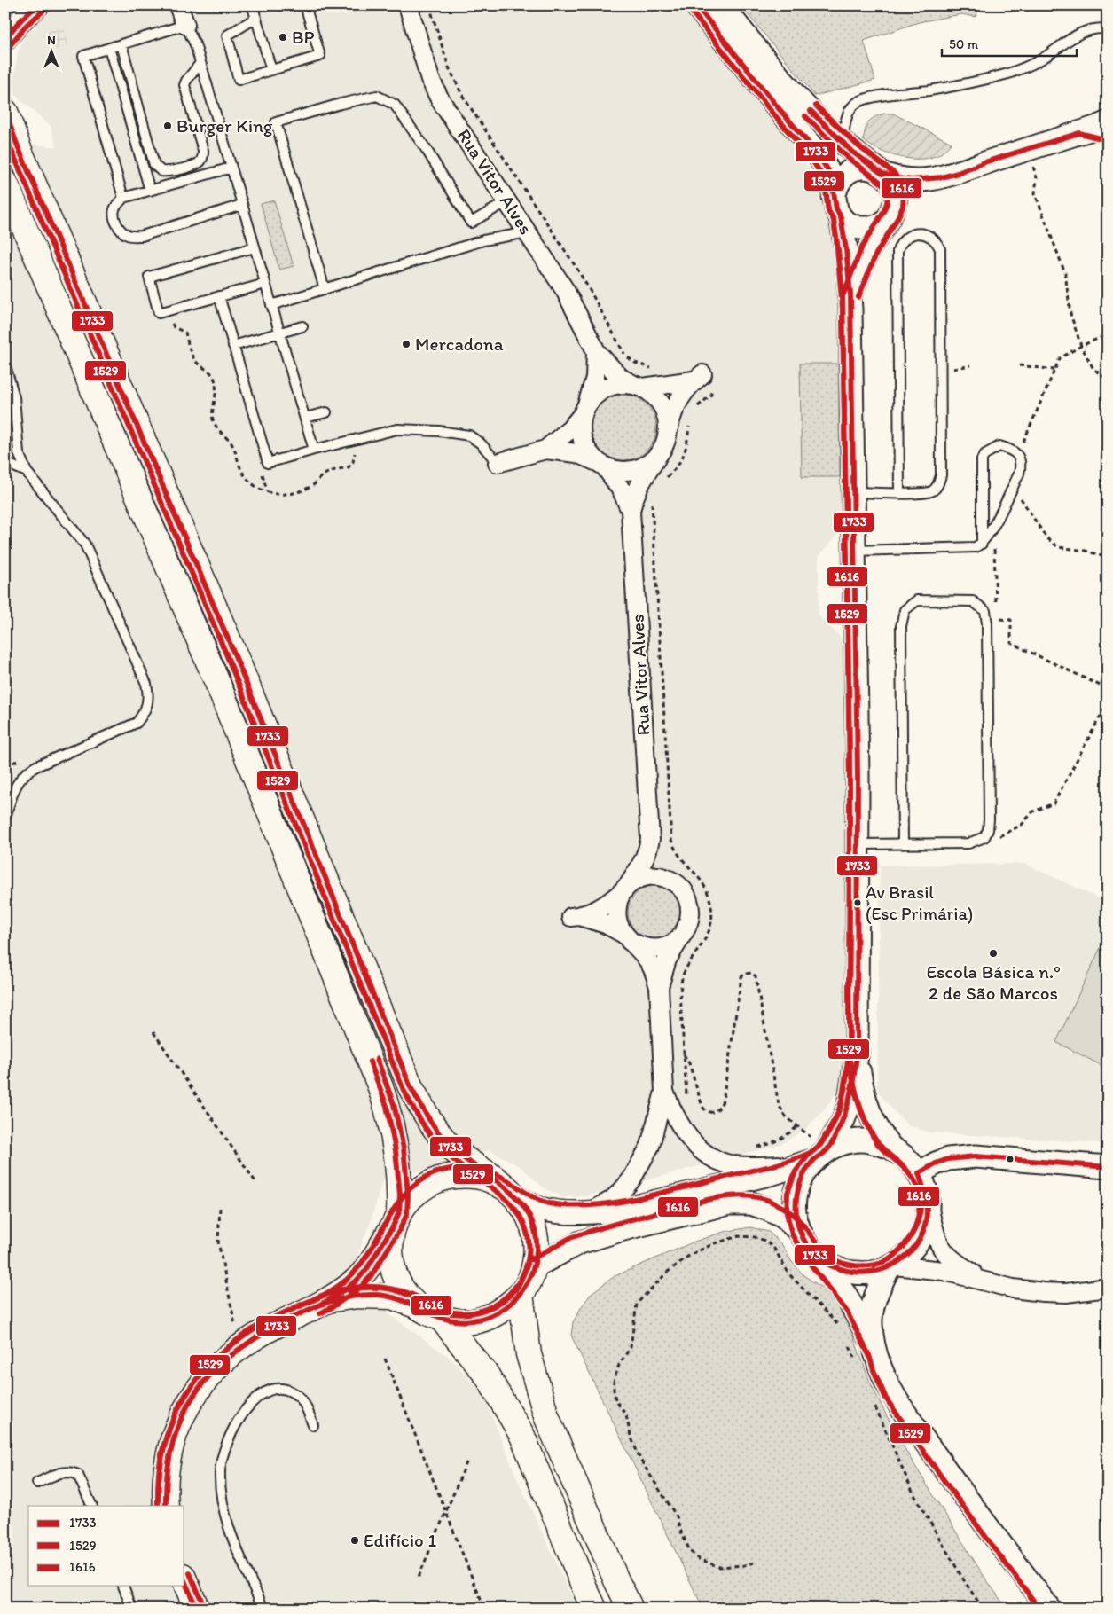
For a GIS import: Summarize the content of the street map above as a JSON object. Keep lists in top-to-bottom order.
{
  "streets": {
    "street": ["Rua Vitor Alves"]
  },
  "places": [
    "BP",
    "Burger King",
    "Mercadona",
    "Av Brasil (Esc Primária)",
    "Escola Básica n.º 2 de São Marcos",
    "Edifício 1"
  ],
  "lines": ["transit line 1733", "transit line 1529", "transit line 1616"],
  "legend": ["1733", "1529", "1616"],
  "scale_bar": "50 m",
  "north": "top"
}
